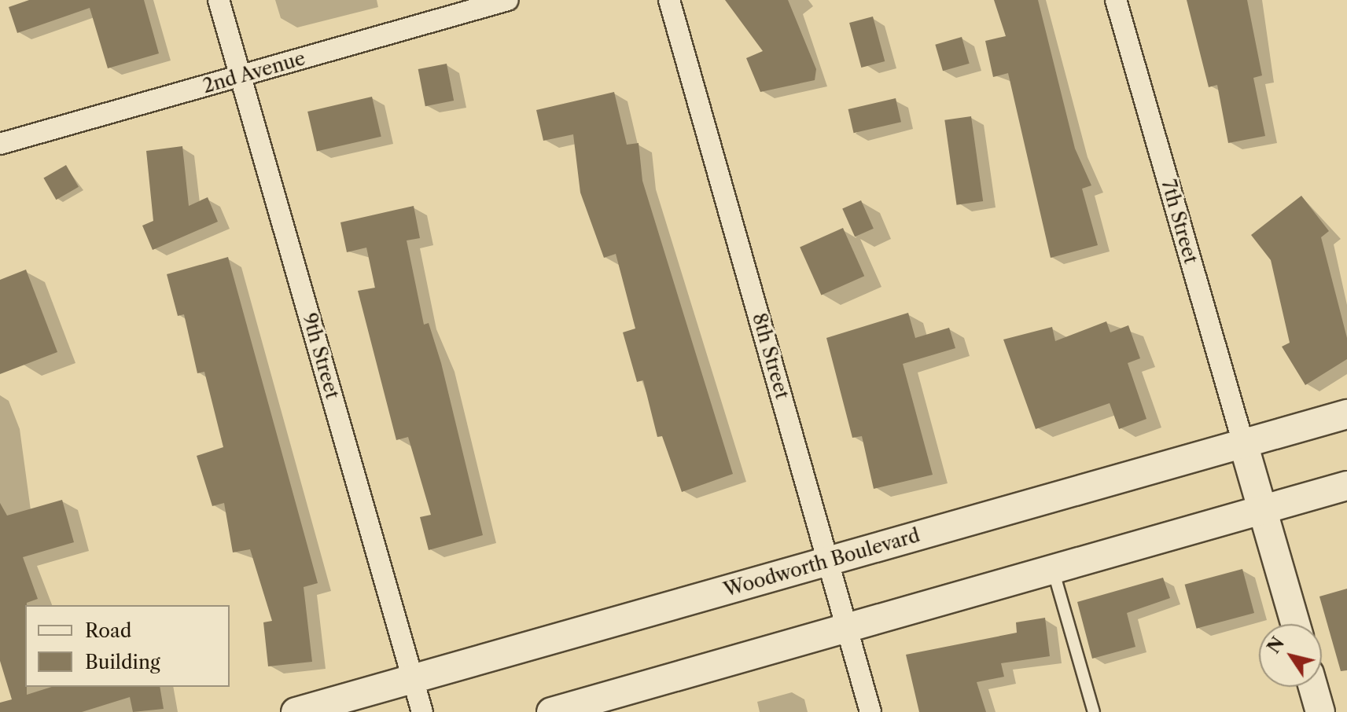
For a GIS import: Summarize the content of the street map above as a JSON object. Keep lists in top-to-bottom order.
{
  "streets": {
    "main road": ["Woodworth Boulevard"],
    "street": [
      "2nd Avenue",
      "7th Street",
      "9th Street",
      "8th Street"
    ]
  },
  "crossings": [
    ["2nd Avenue", "9th Street"],
    ["7th Street", "Woodworth Boulevard"],
    ["9th Street", "Woodworth Boulevard"],
    ["8th Street", "Woodworth Boulevard"]
  ],
  "legend": ["Road", "Building"],
  "north": "top left"
}
